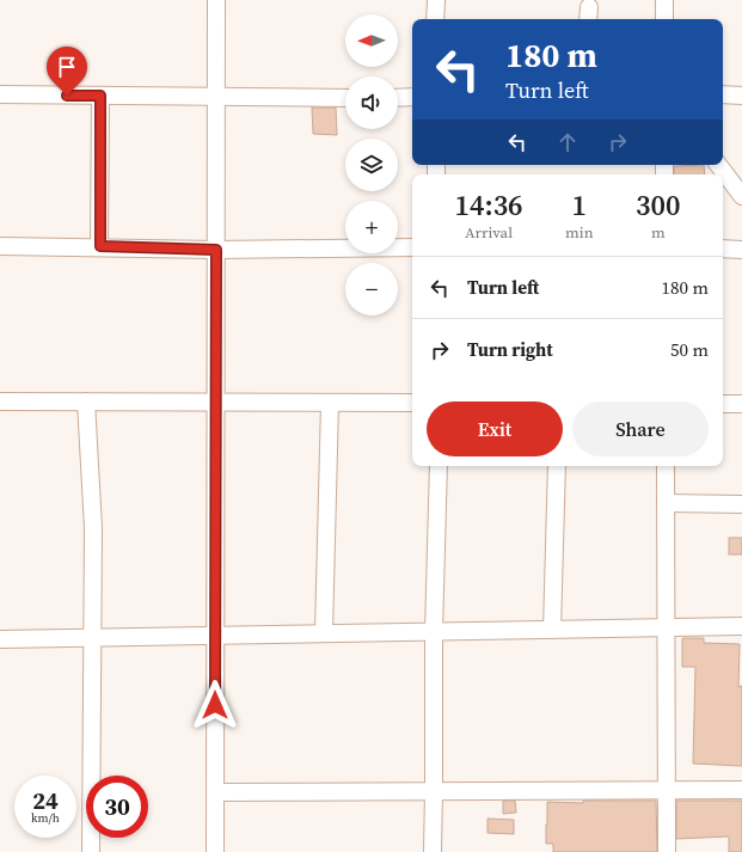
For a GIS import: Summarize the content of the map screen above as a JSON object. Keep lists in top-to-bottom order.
{
  "north": "left",
  "page": {
    "map_buttons": ["+", "−"],
    "turn": ["180 m", "Turn left"],
    "eta": [
      "14:36",
      "Arrival",
      "1",
      "min",
      "300",
      "m"
    ],
    "list": [
      {
        "name": "Turn left",
        "value": "180 m"
      },
      {
        "name": "Turn right",
        "value": "50 m"
      }
    ],
    "buttons": ["Exit", "Share"],
    "speed": "24 km/h",
    "limit": "30"
  }
}
